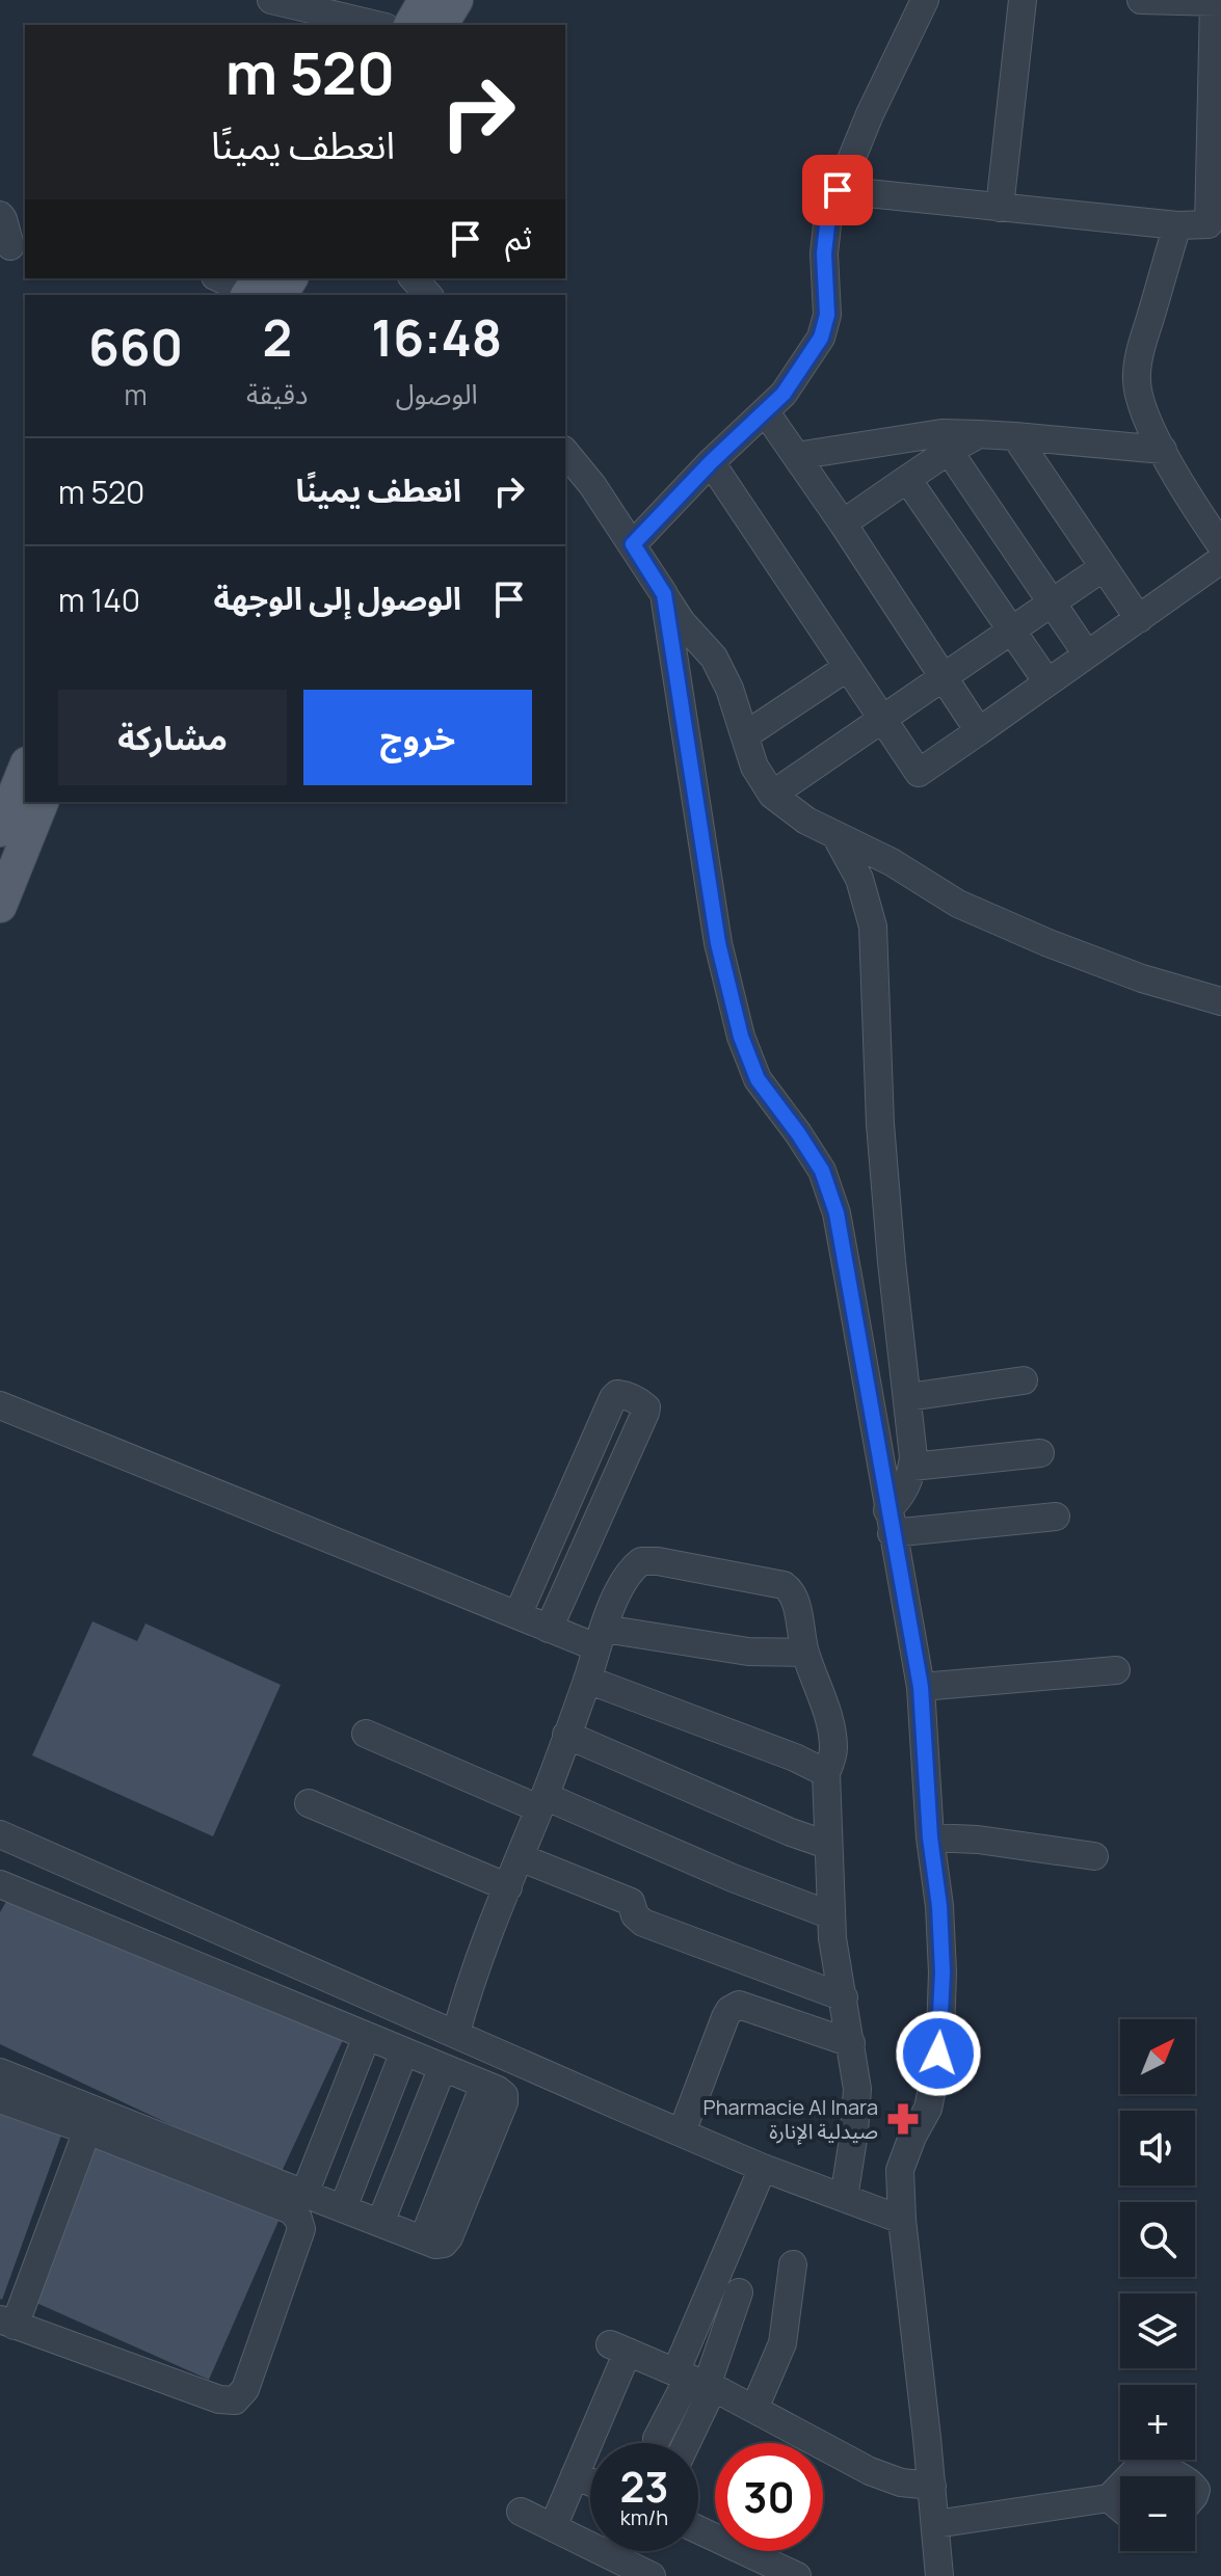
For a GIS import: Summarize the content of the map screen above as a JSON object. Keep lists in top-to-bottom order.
{
  "places": {
    "pharmacy": ["Pharmacie Al Inara صيدلية الإنارة"]
  },
  "north": "top right",
  "page": {
    "turn": ["520 m", "انعطف يمينًا"],
    "then": "ثم",
    "eta": [
      "16:48",
      "الوصول",
      "2",
      "دقيقة",
      "660",
      "m"
    ],
    "list": [
      {
        "name": "انعطف يمينًا",
        "value": "520 m"
      },
      {
        "name": "الوصول إلى الوجهة",
        "value": "140 m"
      }
    ],
    "buttons": ["خروج", "مشاركة"],
    "map_buttons": ["+", "−"],
    "speed": "23 km/h",
    "limit": "30"
  }
}
